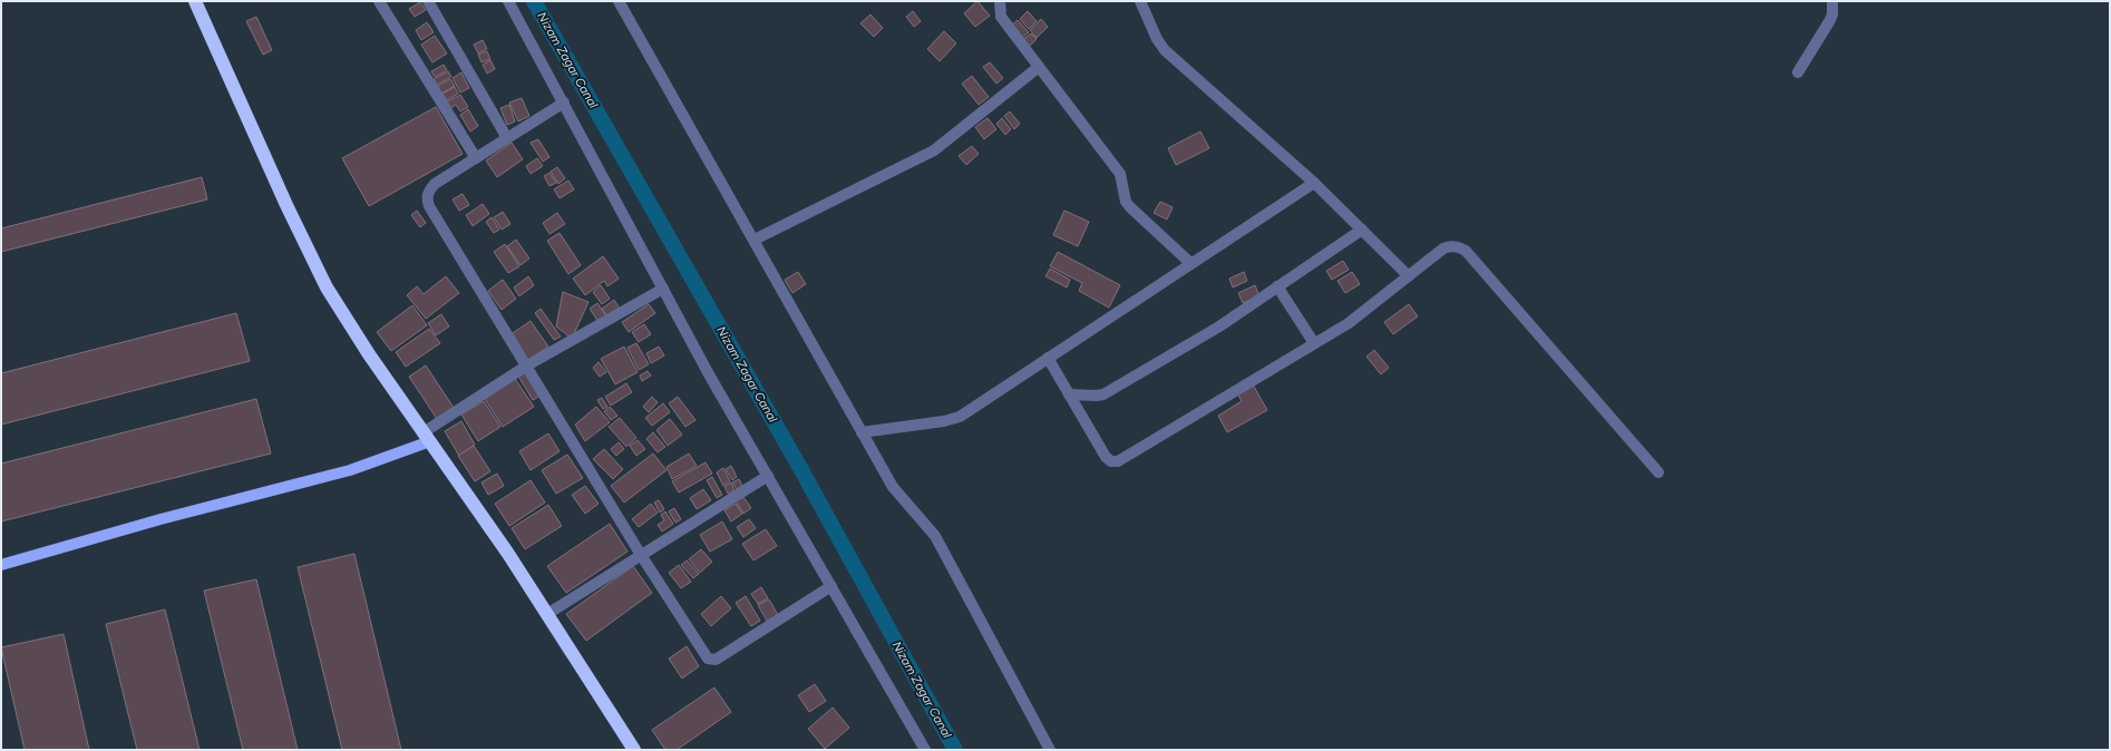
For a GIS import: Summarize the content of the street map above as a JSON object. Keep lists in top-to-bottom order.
{
  "water": ["Nizam Zagar Canal"]
}
